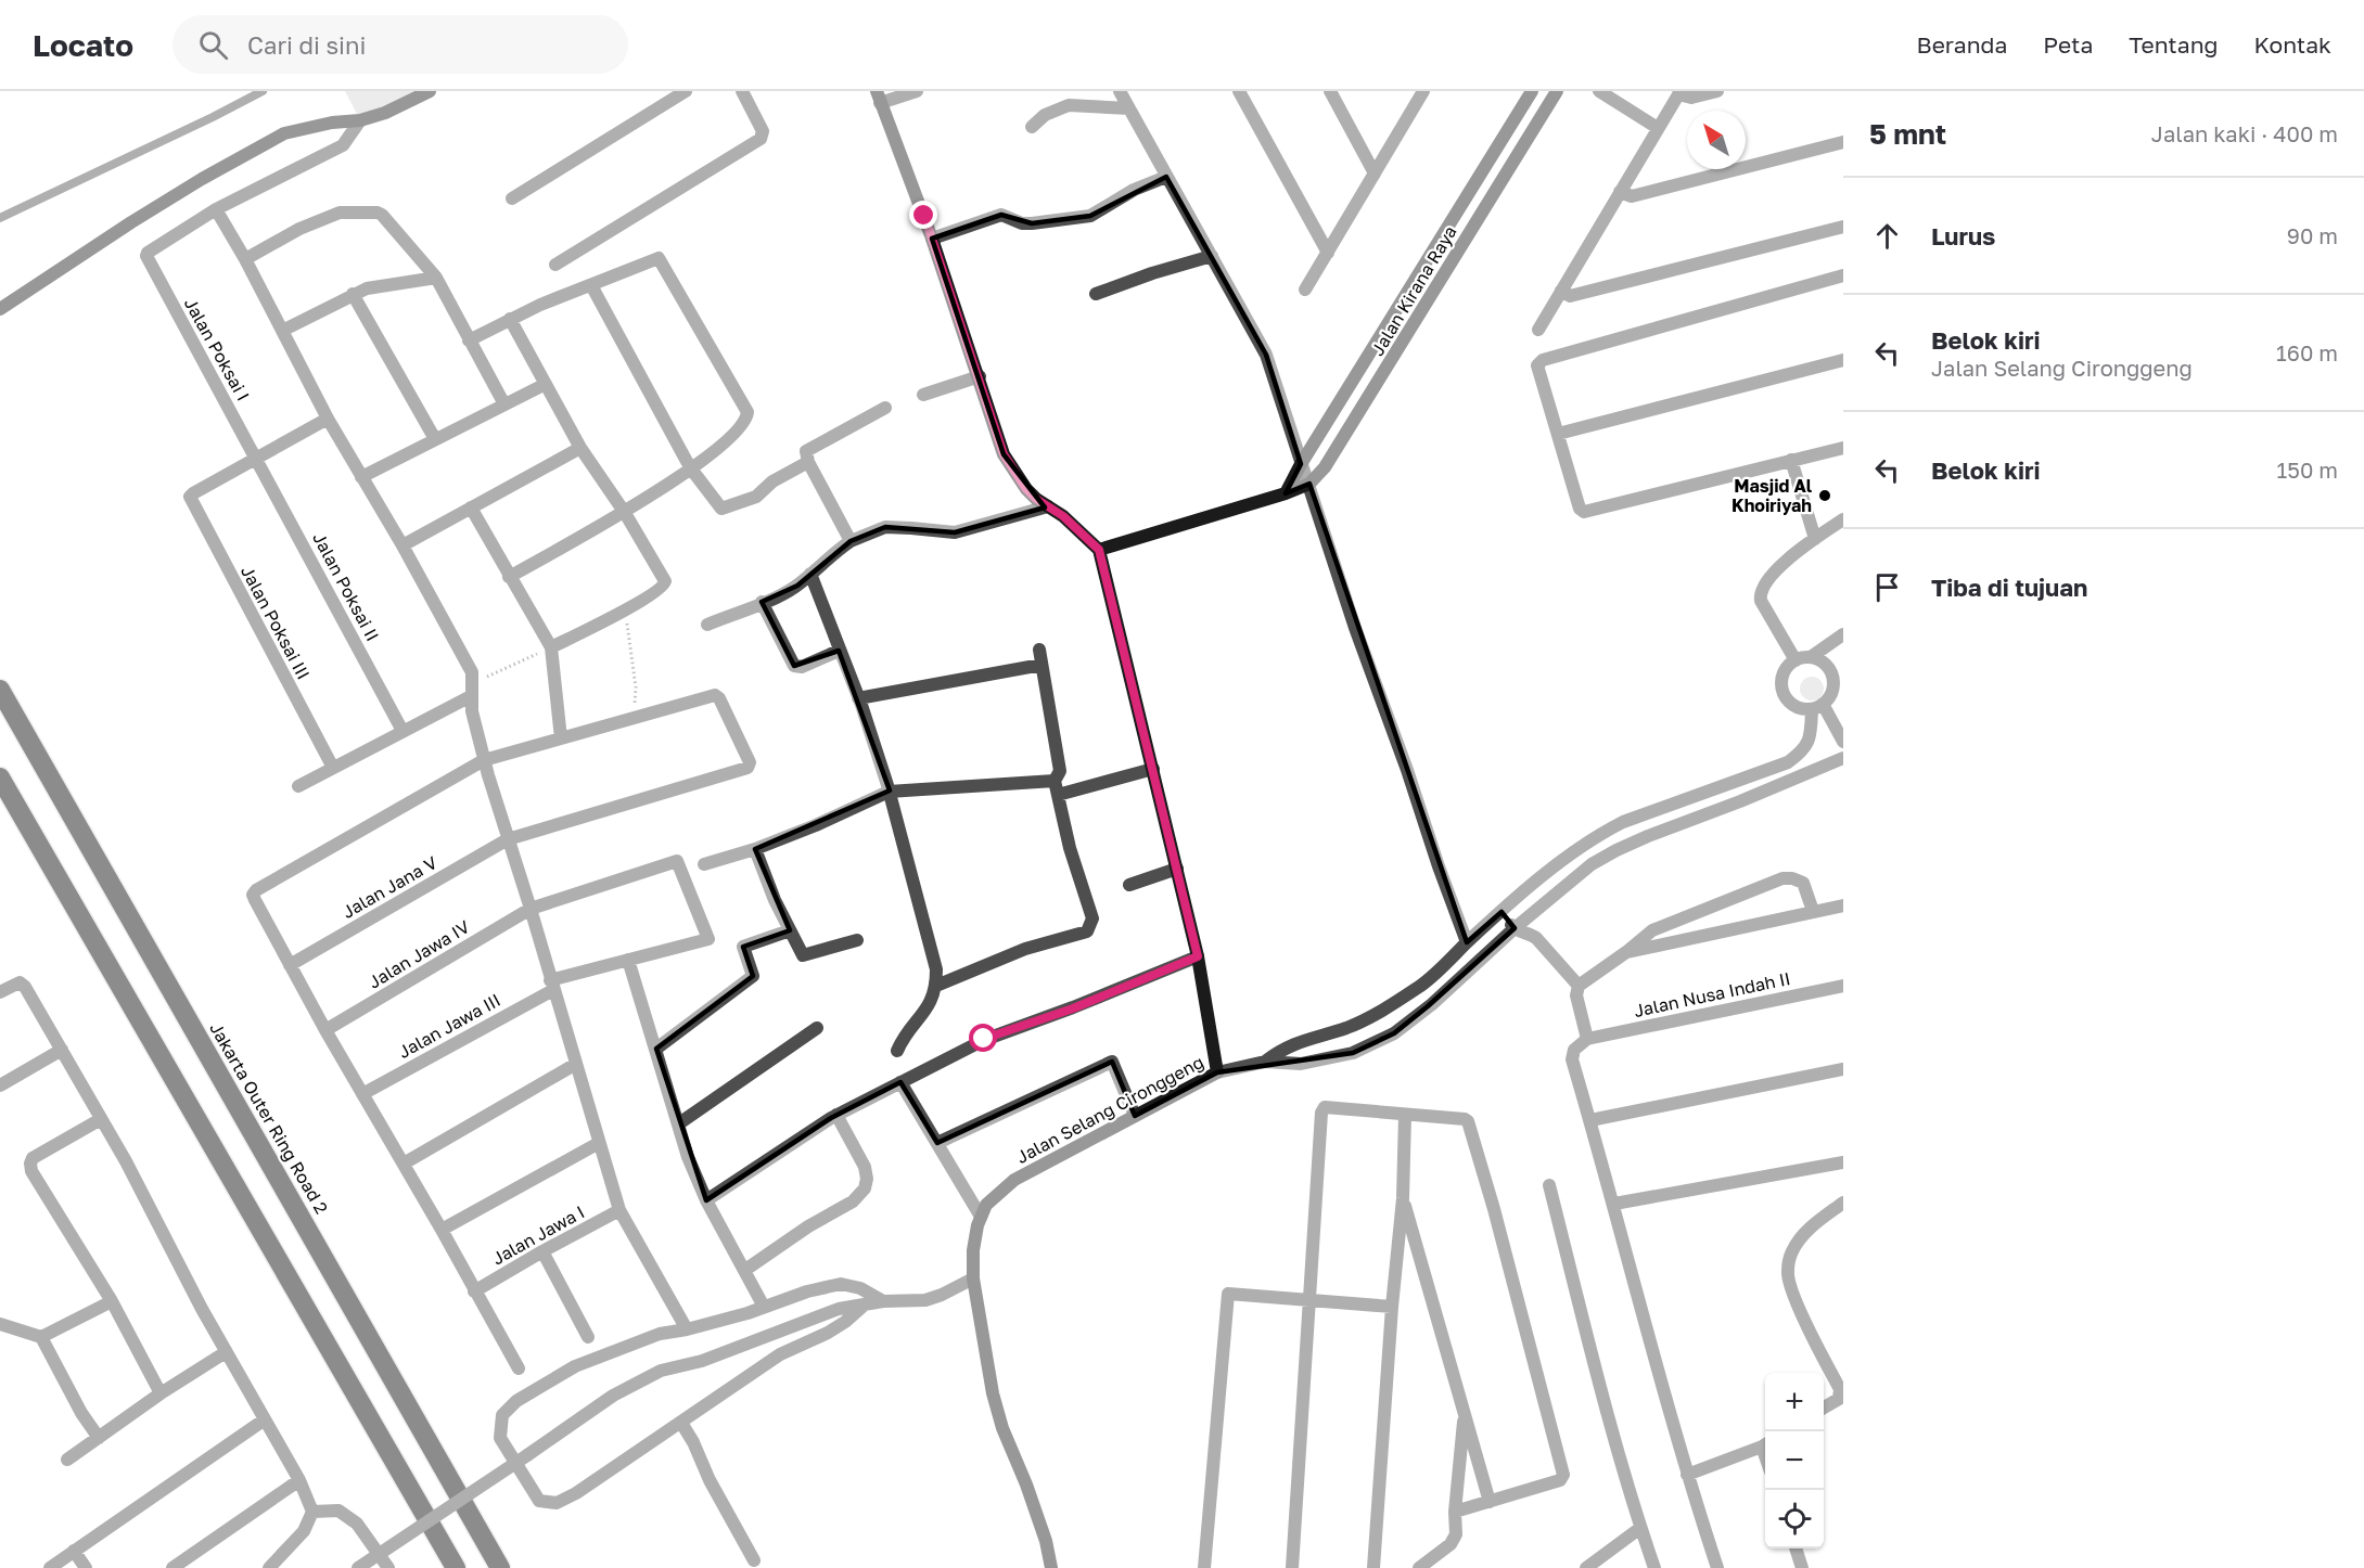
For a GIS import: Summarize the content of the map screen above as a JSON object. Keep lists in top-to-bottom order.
{
  "streets": {
    "highway": ["Jakarta Outer Ring Road 2"],
    "street": [
      "Jalan Kirana Raya",
      "Jalan Poksai I",
      "Jalan Poksai II",
      "Jalan Poksai III",
      "Jalan Jana V",
      "Jalan Jawa IV",
      "Jalan Nusa Indah II",
      "Jalan Jawa III",
      "Jalan Selang Cironggeng",
      "Jalan Jawa I"
    ]
  },
  "crossings": [
    ["Jalan Kirana Raya", "Jalan Selang Cironggeng"],
    ["Jalan Poksai I", "Jalan Poksai II"],
    ["Jalan Poksai I", "Jalan Poksai III"],
    ["Jalan Poksai II", "Jalan Poksai III"],
    ["Jalan Jawa IV", "Jalan Jawa III"]
  ],
  "places": ["Masjid Al Khoiriyah"],
  "north": "top left",
  "page": {
    "header": "Locato",
    "search": "Cari di sini",
    "nav": [
      "Beranda",
      "Peta",
      "Tentang",
      "Kontak"
    ],
    "heading": ["5 mnt", "Jalan kaki · 400 m"],
    "list": [
      ["Lurus", "90 m"],
      ["Belok kiri", "Jalan Selang Cironggeng", "160 m"],
      ["Belok kiri", "150 m"],
      "Tiba di tujuan"
    ],
    "map_buttons": ["+", "−"]
  }
}
